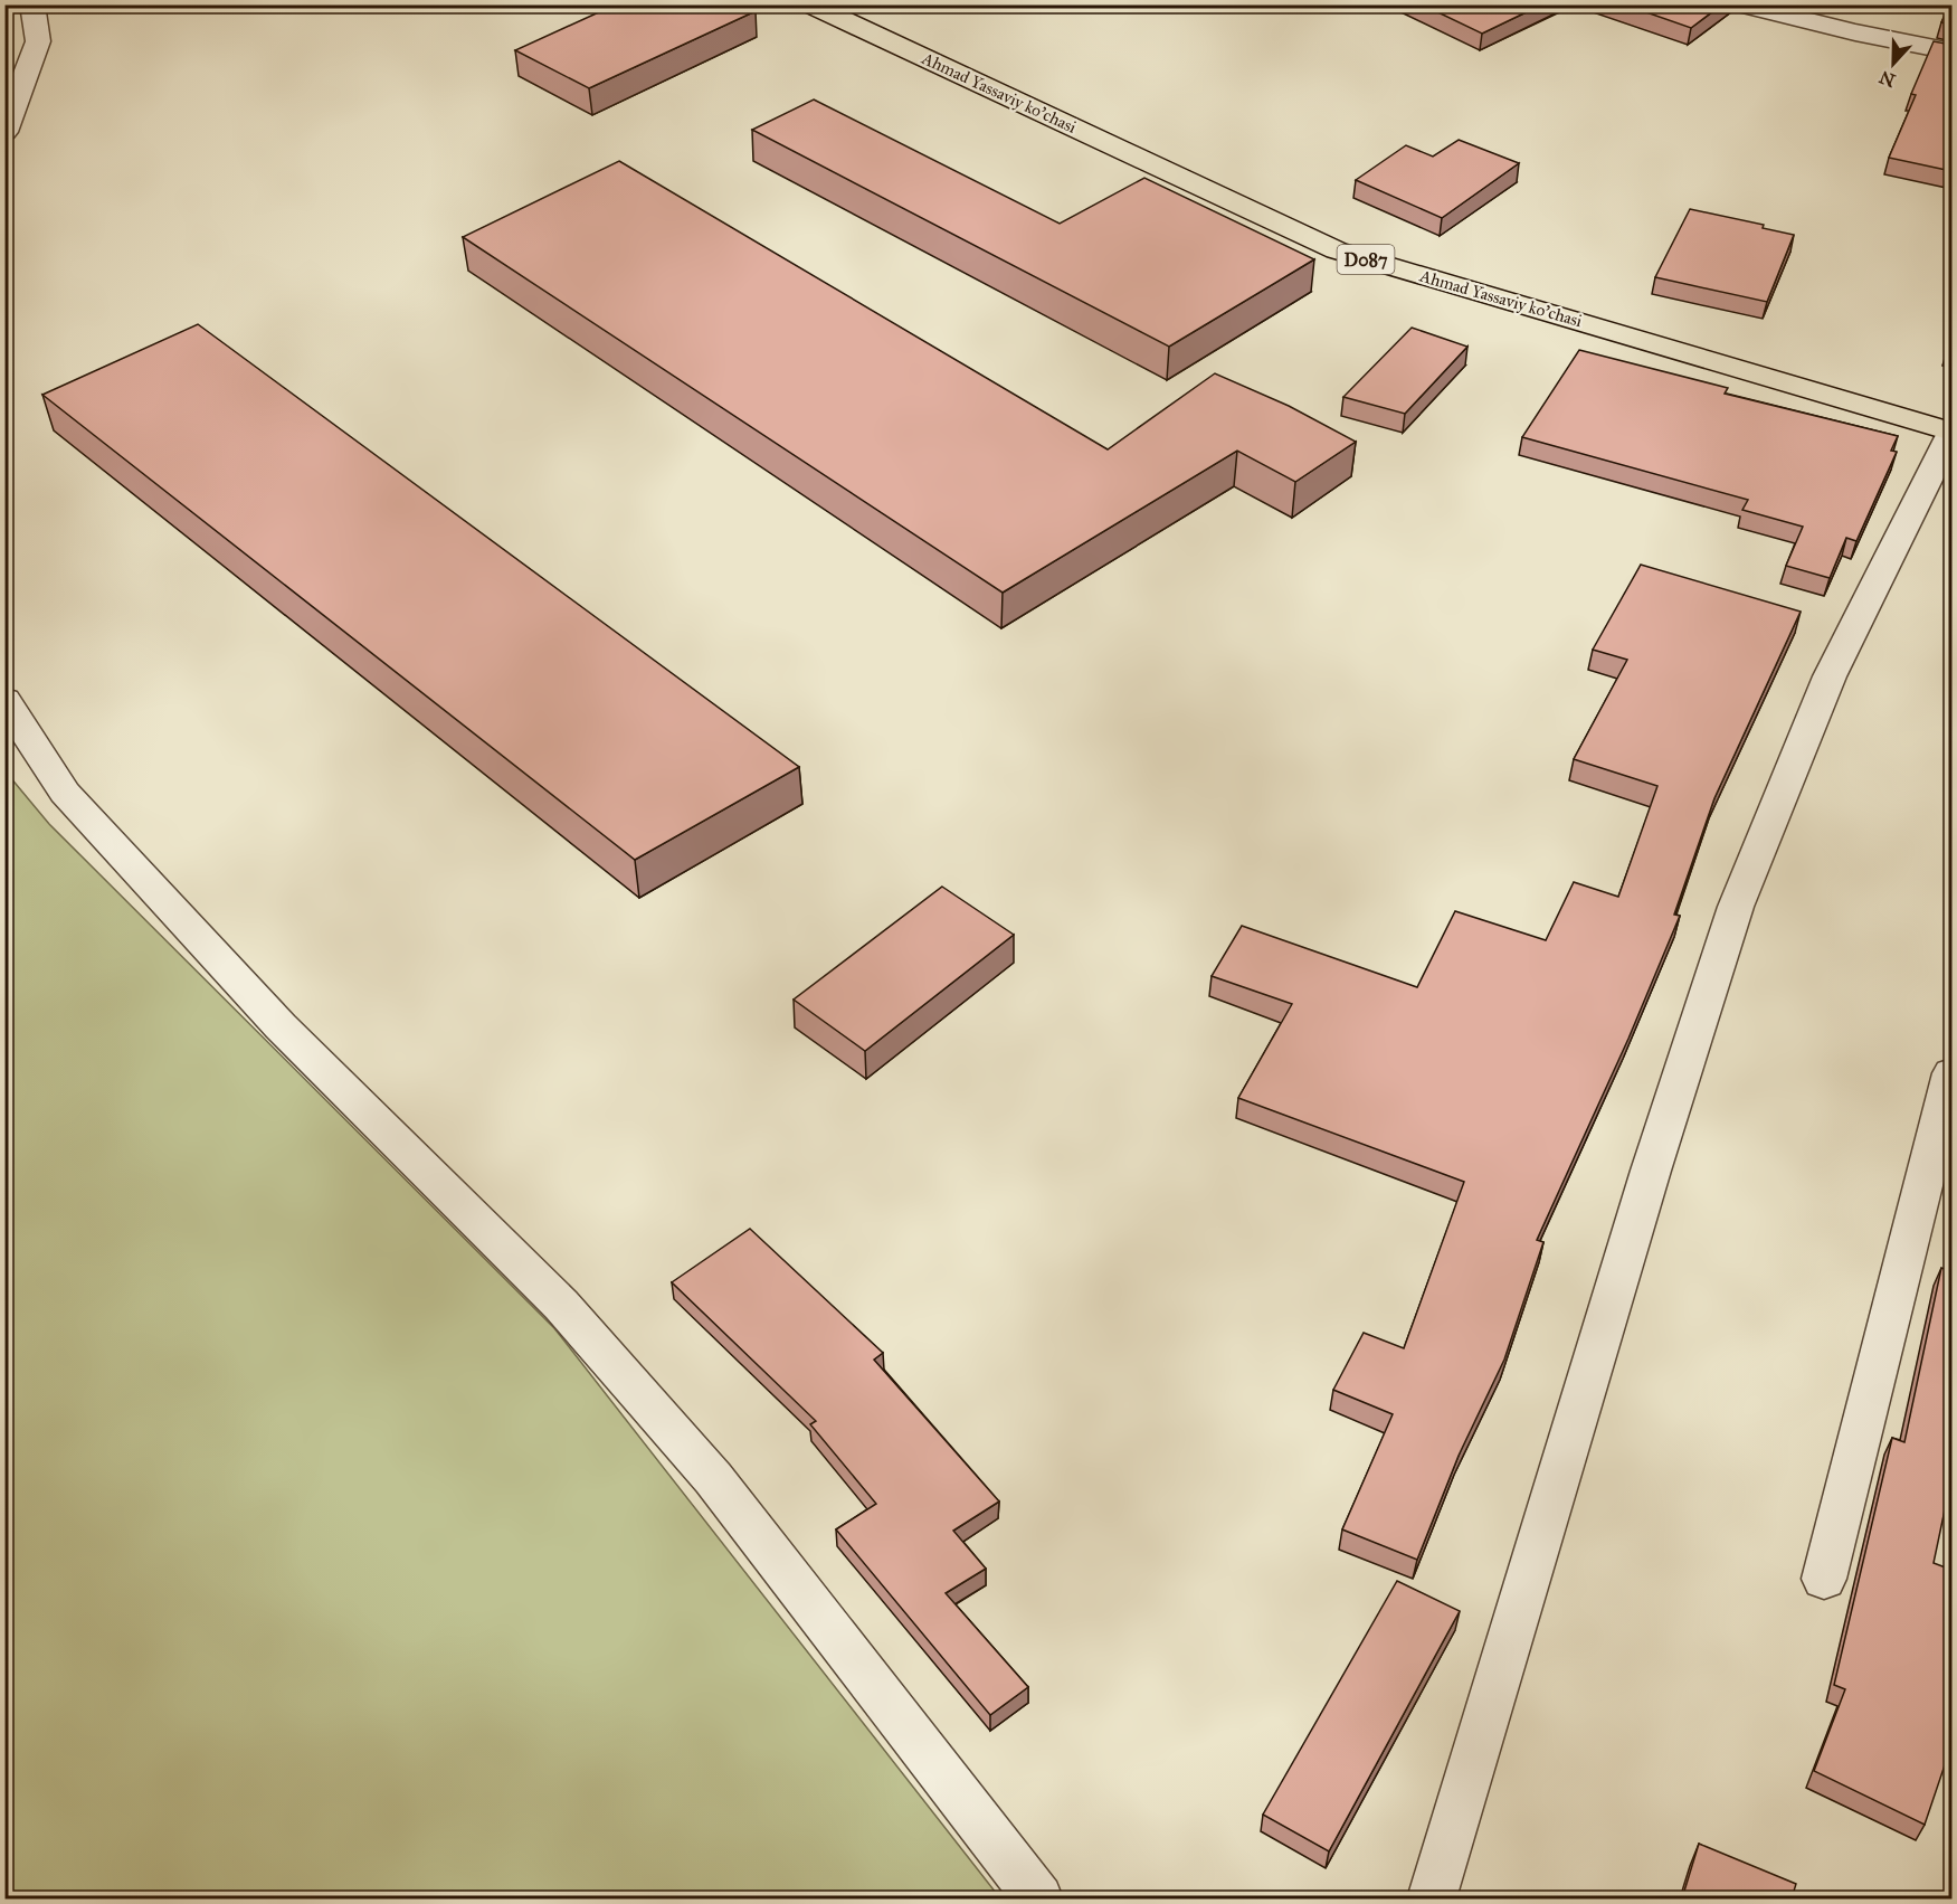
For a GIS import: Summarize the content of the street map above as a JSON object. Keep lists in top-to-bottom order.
{
  "streets": {
    "main road": ["Ahmad Yassaviy ko'chasi", "D087"]
  },
  "north": "bottom"
}
